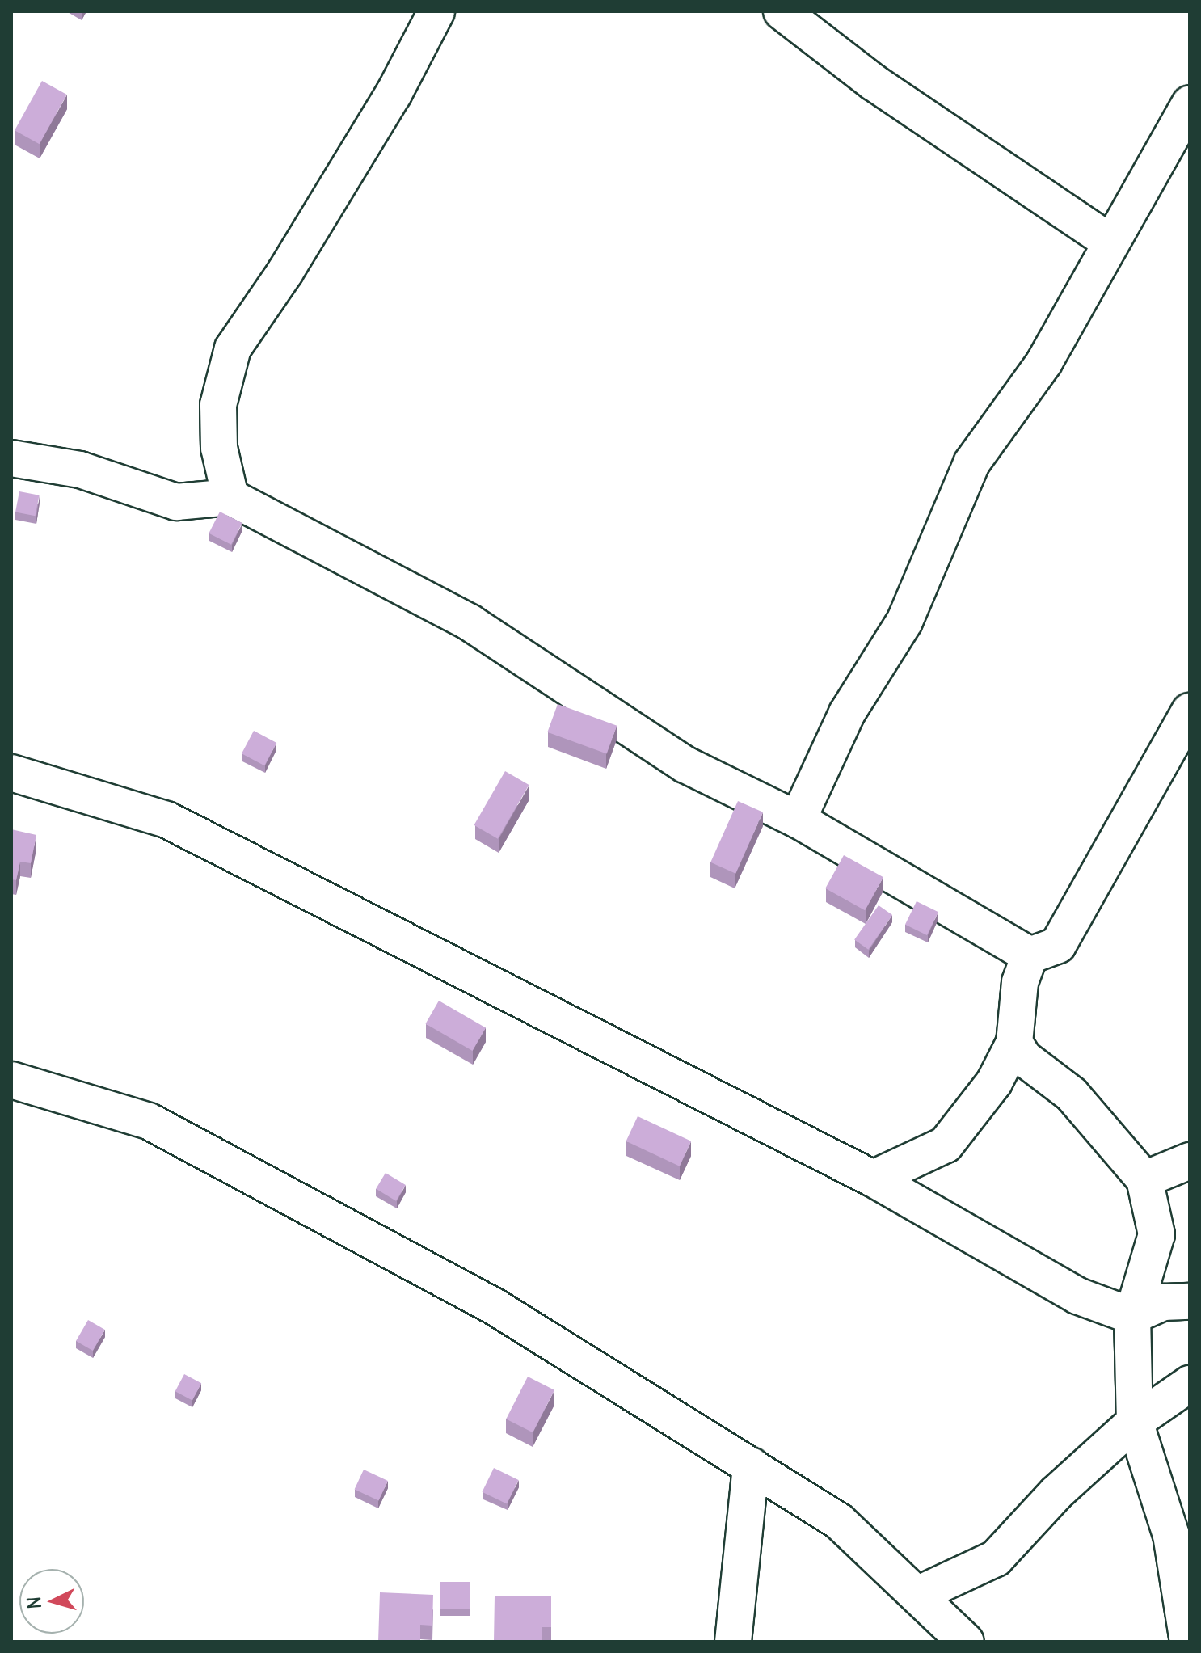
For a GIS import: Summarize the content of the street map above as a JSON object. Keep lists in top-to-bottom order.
{
  "north": "left"
}
